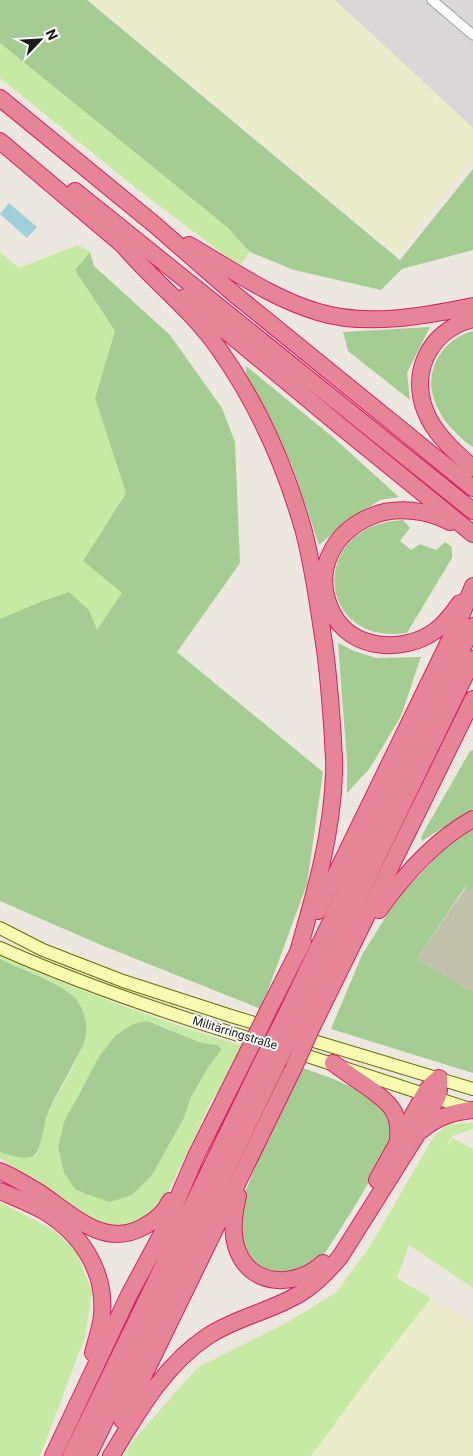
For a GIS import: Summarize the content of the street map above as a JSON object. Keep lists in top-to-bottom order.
{
  "streets": {
    "main road": ["Militärringstraße"]
  },
  "north": "top right"
}
